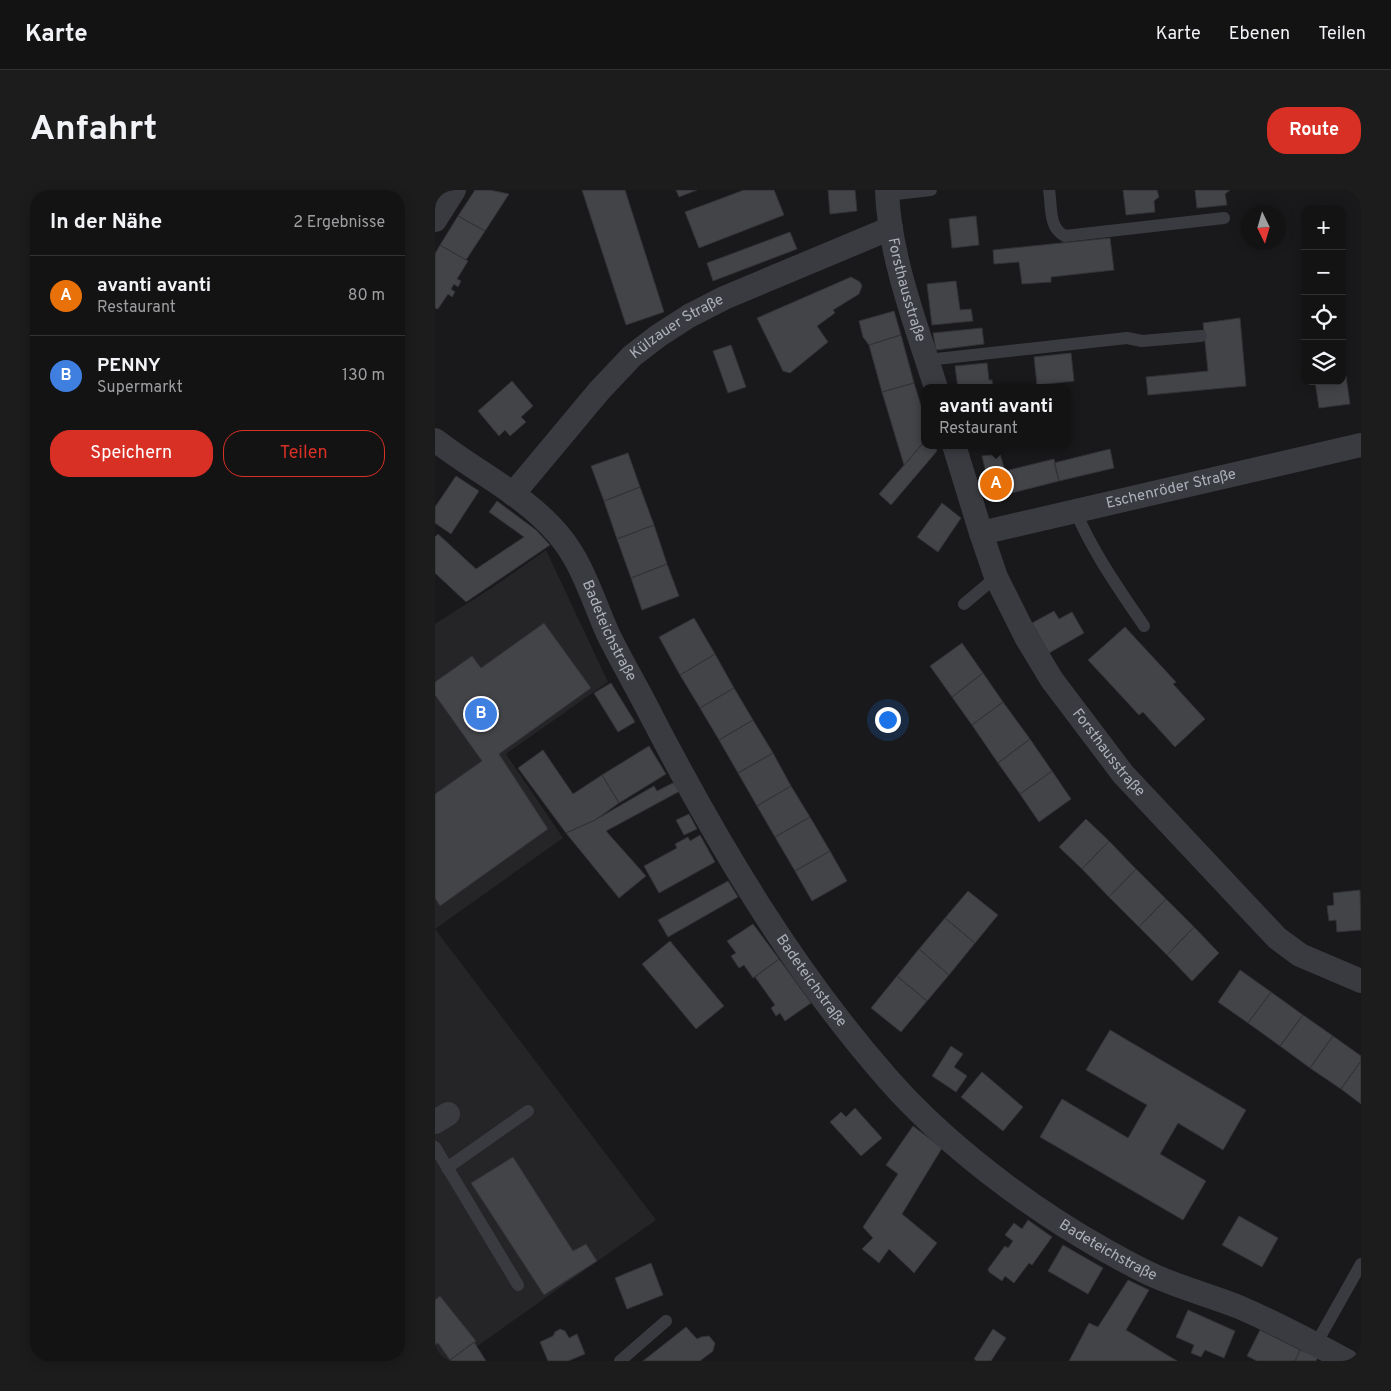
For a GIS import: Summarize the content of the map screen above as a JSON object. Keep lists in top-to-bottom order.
{
  "streets": {
    "street": [
      "Forsthausstraße",
      "Külzauer Straße",
      "Eschenröder Straße",
      "Badeteichstraße"
    ]
  },
  "crossings": [
    ["Forsthausstraße", "Külzauer Straße"],
    ["Forsthausstraße", "Eschenröder Straße"],
    ["Külzauer Straße", "Badeteichstraße"]
  ],
  "north": "bottom",
  "page": {
    "header": "Karte",
    "nav": ["Karte", "Ebenen", "Teilen"],
    "buttons": [
      "Route",
      ["Speichern", "Teilen"]
    ],
    "title": "Anfahrt",
    "heading": ["In der Nähe", "2 Ergebnisse"],
    "map_buttons": ["+", "−"],
    "list": [
      {
        "mark": "A",
        "name": "avanti avanti",
        "note": "Restaurant",
        "value": "80 m"
      },
      {
        "mark": "B",
        "name": "PENNY",
        "note": "Supermarkt",
        "value": "130 m"
      }
    ],
    "popup": ["avanti avanti", "Restaurant"],
    "pins": ["A", "B"]
  }
}
